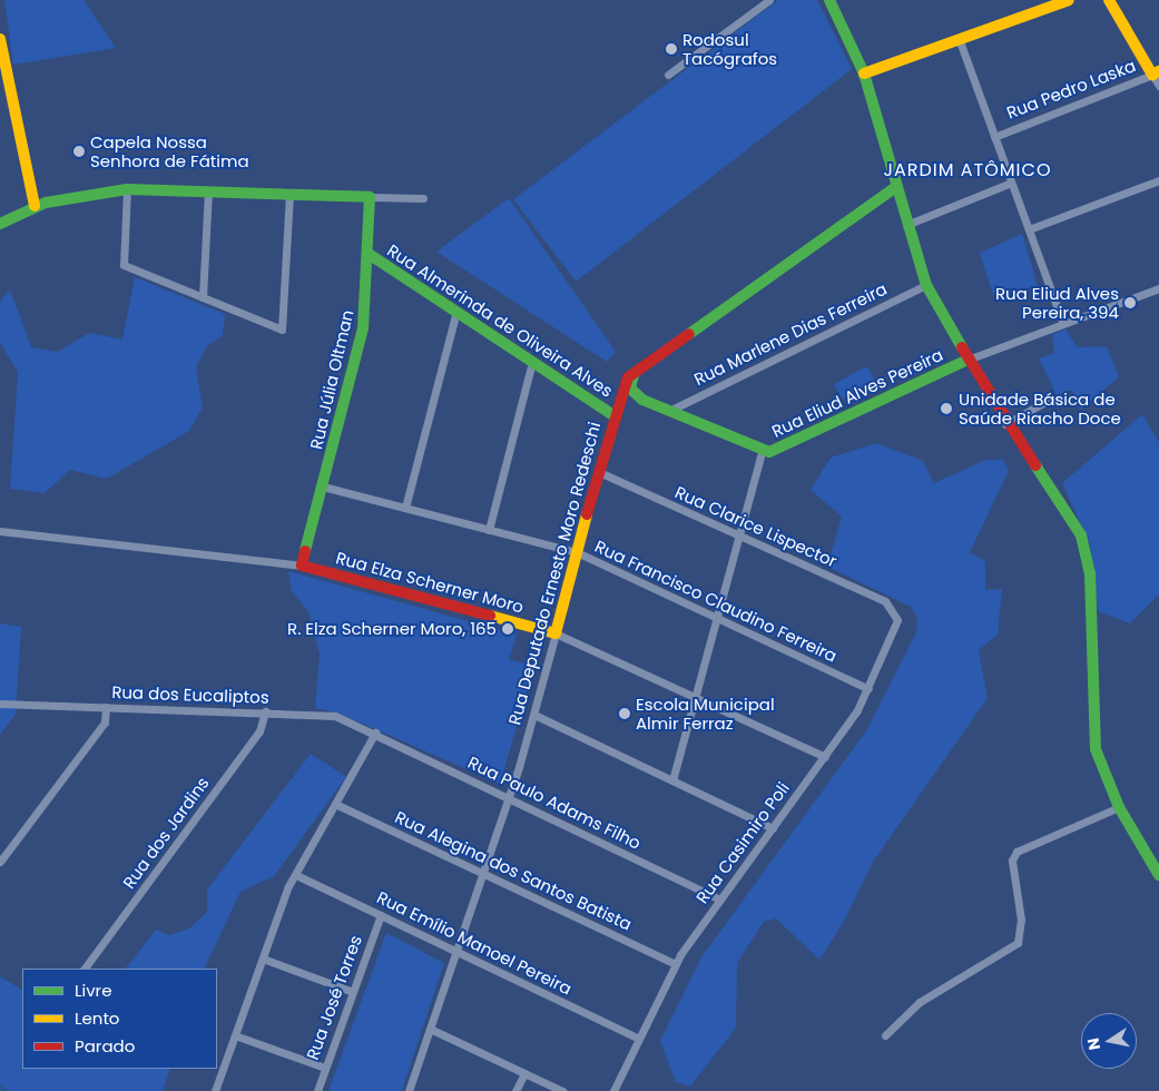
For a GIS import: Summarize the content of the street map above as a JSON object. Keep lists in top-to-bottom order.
{
  "streets": {
    "street": [
      "Rua Pedro Laska",
      "Rua Almerinda de Oliveira Alves",
      "Rua Marlene Dias Ferreira",
      "Rua Júlia Oltman",
      "Rua Eliud Alves Pereira",
      "Rua Clarice Lispector",
      "Rua Deputado Ernesto Moro Redeschi",
      "Rua Elza Scherner Moro",
      "Rua Francisco Claudino Ferreira",
      "Rua dos Eucaliptos",
      "Rua Paulo Adams Filho",
      "Rua dos Jardins",
      "Rua Casimiro Poli",
      "Rua Alegina dos Santos Batista",
      "Rua Emílio Manoel Pereira",
      "Rua José Torres"
    ]
  },
  "crossings": [
    ["Rua Almerinda de Oliveira Alves", "Rua Júlia Oltman"],
    ["Rua Almerinda de Oliveira Alves", "Rua Deputado Ernesto Moro Redeschi"],
    ["Rua Júlia Oltman", "Rua Elza Scherner Moro"],
    ["Rua Júlia Oltman", "Rua Francisco Claudino Ferreira"],
    ["Rua Eliud Alves Pereira", "Rua Clarice Lispector"],
    ["Rua Eliud Alves Pereira", "Rua Elza Scherner Moro"],
    ["Rua Eliud Alves Pereira", "Rua Francisco Claudino Ferreira"],
    ["Rua Clarice Lispector", "Rua Deputado Ernesto Moro Redeschi"],
    ["Rua Clarice Lispector", "Rua Casimiro Poli"],
    ["Rua Deputado Ernesto Moro Redeschi", "Rua Elza Scherner Moro"],
    ["Rua Deputado Ernesto Moro Redeschi", "Rua Francisco Claudino Ferreira"],
    ["Rua Deputado Ernesto Moro Redeschi", "Rua Paulo Adams Filho"],
    ["Rua Deputado Ernesto Moro Redeschi", "Rua Alegina dos Santos Batista"],
    ["Rua Deputado Ernesto Moro Redeschi", "Rua Emílio Manoel Pereira"],
    ["Rua Elza Scherner Moro", "Rua Casimiro Poli"],
    ["Rua Francisco Claudino Ferreira", "Rua Casimiro Poli"],
    ["Rua dos Eucaliptos", "Rua Paulo Adams Filho"],
    ["Rua dos Eucaliptos", "Rua dos Jardins"],
    ["Rua Paulo Adams Filho", "Rua Casimiro Poli"],
    ["Rua Casimiro Poli", "Rua Alegina dos Santos Batista"],
    ["Rua Casimiro Poli", "Rua Emílio Manoel Pereira"],
    ["Rua Emílio Manoel Pereira", "Rua José Torres"]
  ],
  "districts": ["JARDIM ATÔMICO"],
  "places": [
    "Rodosul Tacógrafos",
    "Capela Nossa Senhora de Fátima",
    "Rua Eliud Alves Pereira, 394",
    "Unidade Básica de Saúde Riacho Doce",
    "R. Elza Scherner Moro, 165",
    "Escola Municipal Almir Ferraz"
  ],
  "legend": ["Livre", "Lento", "Parado"],
  "north": "left"
}
